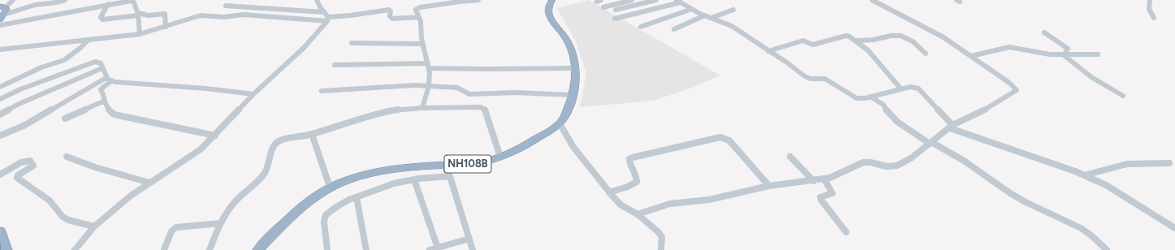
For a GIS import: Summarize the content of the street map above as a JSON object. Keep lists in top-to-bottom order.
{
  "streets": {
    "highway": ["NH108B"]
  }
}
